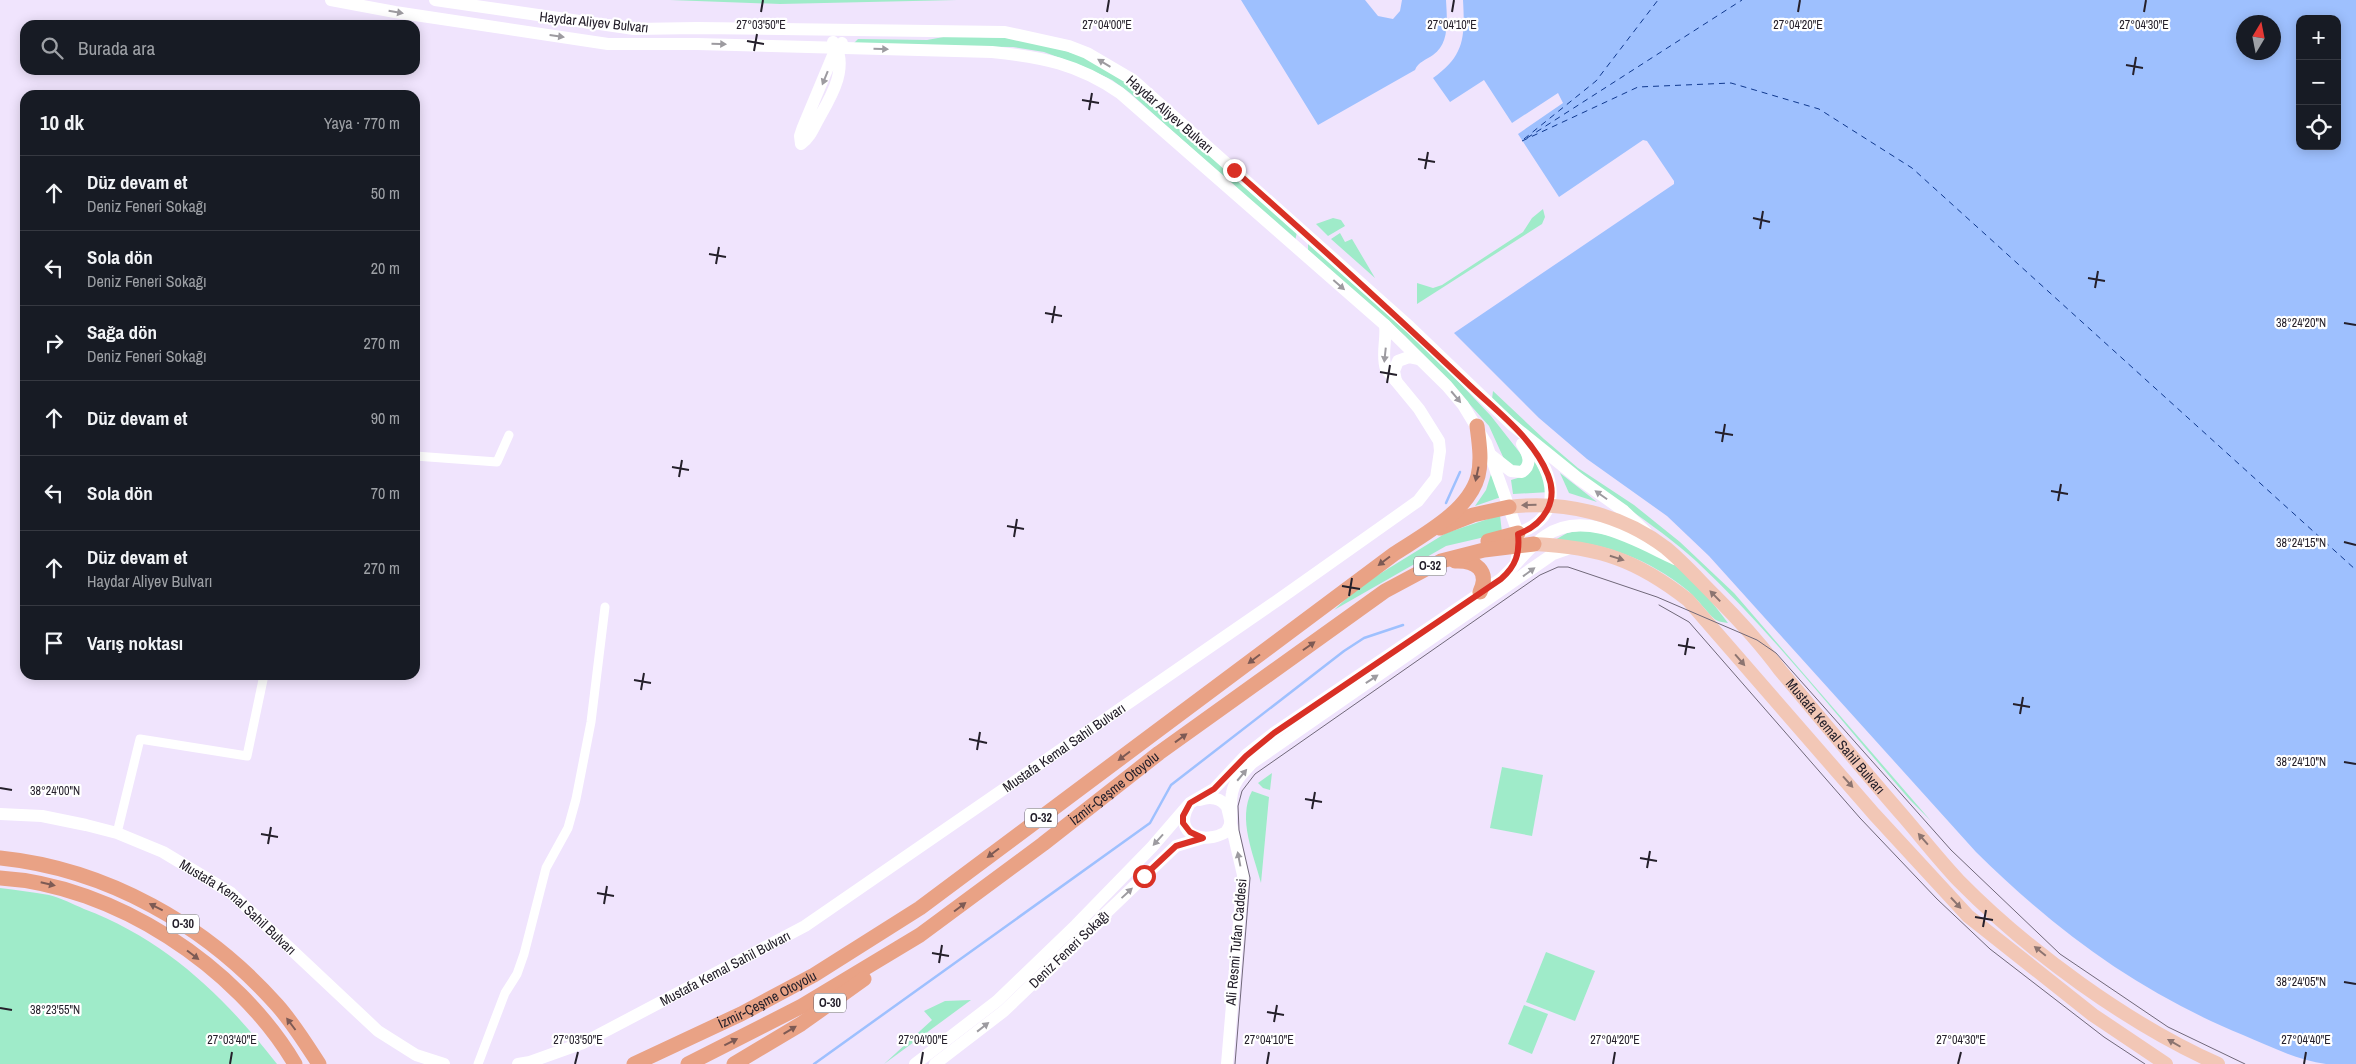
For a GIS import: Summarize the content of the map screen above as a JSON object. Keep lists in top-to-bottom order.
{
  "streets": {
    "highway": [
      "O-32",
      "Mustafa Kemal Sahil Bulvarı",
      "İzmir-Çeşme Otoyolu",
      "O-30"
    ],
    "main road": ["Haydar Aliyev Bulvarı", "Ali Resmi Tufan Caddesi", "Deniz Feneri Sokağı"]
  },
  "crossings": [
    ["Haydar Aliyev Bulvarı", "Mustafa Kemal Sahil Bulvarı"],
    ["Haydar Aliyev Bulvarı", "İzmir-Çeşme Otoyolu"],
    ["Mustafa Kemal Sahil Bulvarı", "İzmir-Çeşme Otoyolu"],
    ["İzmir-Çeşme Otoyolu", "O-30"],
    ["Ali Resmi Tufan Caddesi", "Deniz Feneri Sokağı"]
  ],
  "one_way": ["Ali Resmi Tufan Caddesi"],
  "north": "top",
  "page": {
    "map_buttons": ["+", "−"],
    "search": "Burada ara",
    "heading": ["10 dk", "Yaya · 770 m"],
    "list": [
      ["Düz devam et", "Deniz Feneri Sokağı", "50 m"],
      ["Sola dön", "Deniz Feneri Sokağı", "20 m"],
      ["Sağa dön", "Deniz Feneri Sokağı", "270 m"],
      ["Düz devam et", "90 m"],
      ["Sola dön", "70 m"],
      ["Düz devam et", "Haydar Aliyev Bulvarı", "270 m"],
      "Varış noktası"
    ]
  },
  "coordinates": [
    "27°03'50\"E",
    "27°04'00\"E",
    "27°04'10\"E",
    "27°04'20\"E",
    "27°04'30\"E",
    "38°24'20\"N",
    "38°24'15\"N",
    "38°24'10\"N",
    "38°24'00\"N",
    "38°24'05\"N",
    "38°23'55\"N",
    "27°03'40\"E",
    "27°04'40\"E"
  ]
}
